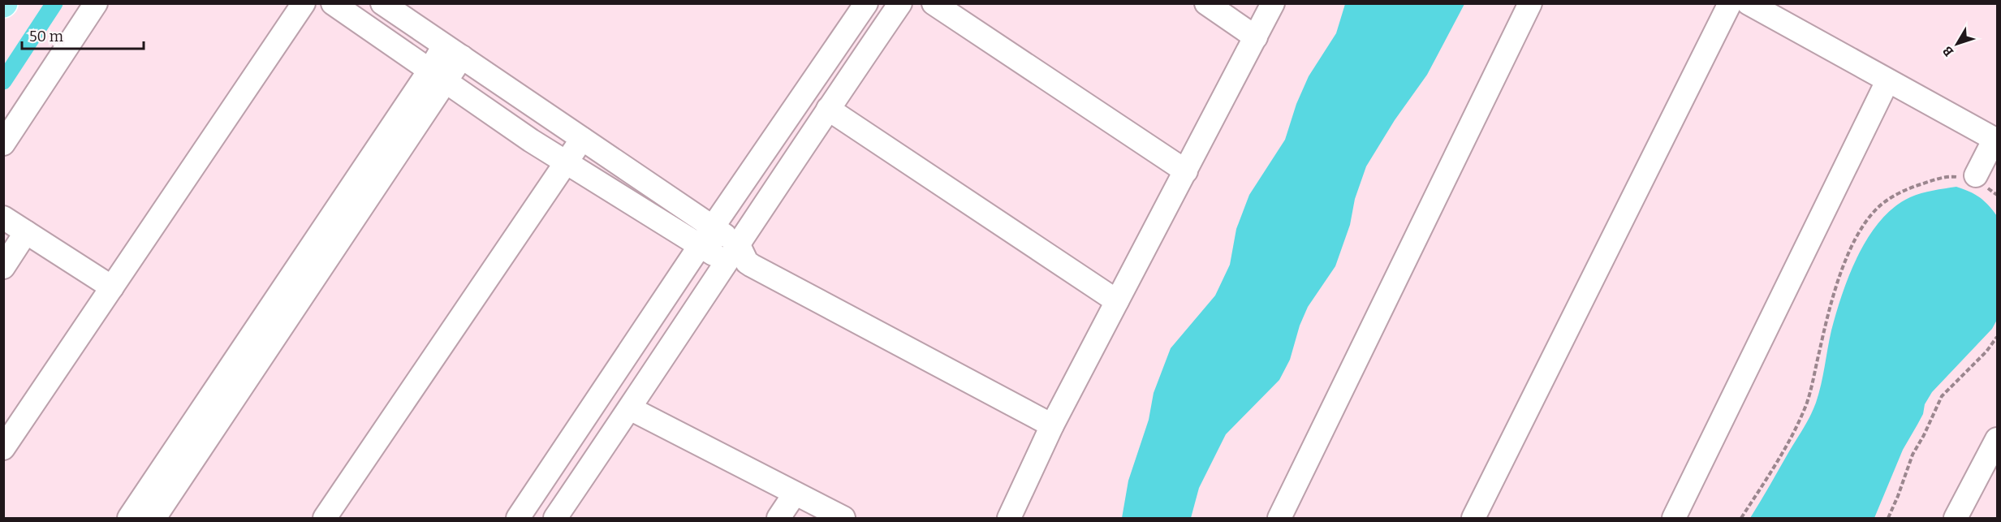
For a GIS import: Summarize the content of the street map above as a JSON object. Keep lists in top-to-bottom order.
{
  "scale_bar": "50 m",
  "north": "bottom left"
}
